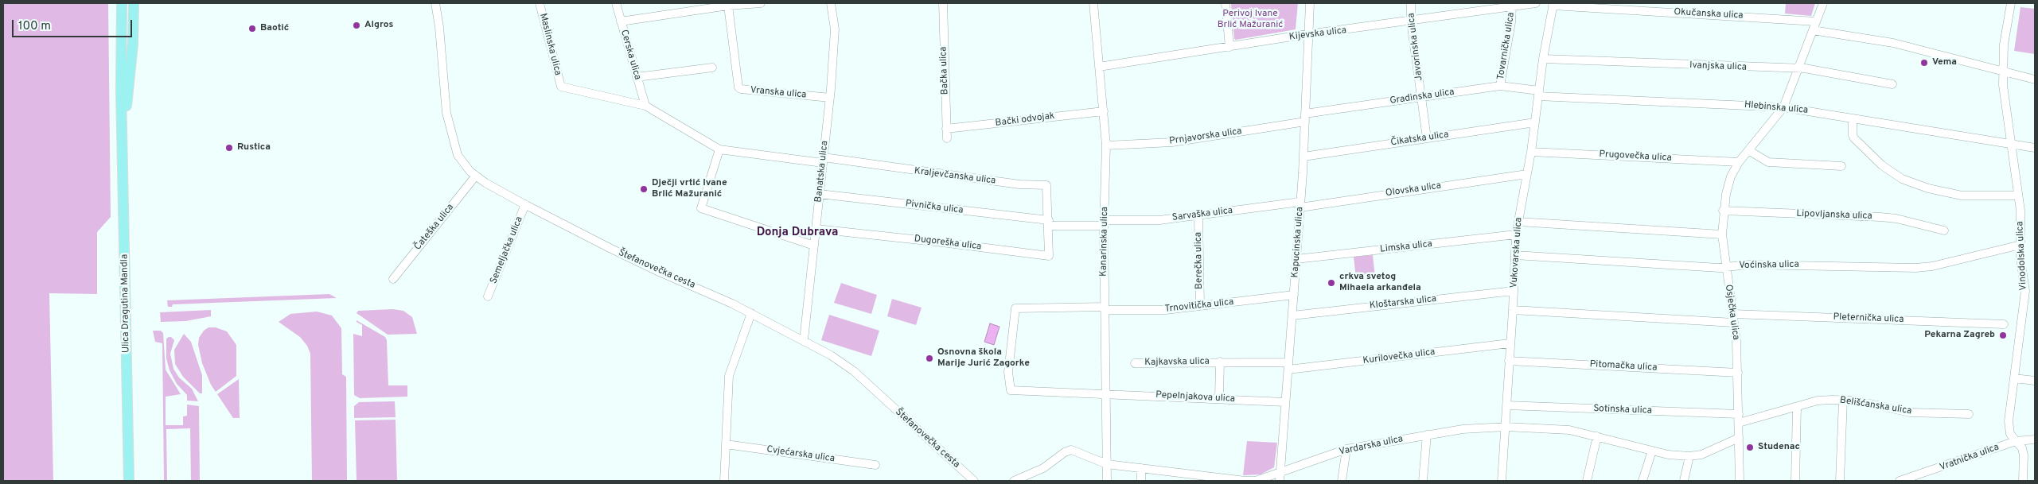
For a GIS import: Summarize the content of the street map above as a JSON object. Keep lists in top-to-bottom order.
{
  "streets": {
    "main road": ["Ulica Dragutina Mandla"],
    "street": [
      "Okučanska ulica",
      "Kijevska ulica",
      "Maslinska ulica",
      "Tovarnička ulica",
      "Javorinska ulica",
      "Cerska ulica",
      "Ivanjska ulica",
      "Bačka ulica",
      "Vranska ulica",
      "Gradinska ulica",
      "Hlebinska ulica",
      "Bački odvojak",
      "Prnjavorska ulica",
      "Čikatska ulica",
      "Prugovečka ulica",
      "Banatska ulica",
      "Kraljevčanska ulica",
      "Olovska ulica",
      "Pivnička ulica",
      "Sarvaška ulica",
      "Lipovljanska ulica",
      "Čateška ulica",
      "Kanarinska ulica",
      "Kapucinska ulica",
      "Dugoreška ulica",
      "Limska ulica",
      "Semeljačka ulica",
      "Vukovarska ulica",
      "Vinodolska ulica",
      "Berečka ulica",
      "Voćinska ulica",
      "Štefanovečka cesta",
      "Kloštarska ulica",
      "Trnovitička ulica",
      "Osječka ulica",
      "Pleternička ulica",
      "Kurilovečka ulica",
      "Kajkavska ulica",
      "Pitomačka ulica",
      "Pepelnjakova ulica",
      "Belišćanska ulica",
      "Sotinska ulica",
      "Vardarska ulica",
      "Cvjećarska ulica",
      "Vratnička ulica"
    ]
  },
  "crossings": [
    ["Okučanska ulica", "Vukovarska ulica"],
    ["Okučanska ulica", "Osječka ulica"],
    ["Kijevska ulica", "Tovarnička ulica"],
    ["Kijevska ulica", "Javorinska ulica"],
    ["Kijevska ulica", "Kanarinska ulica"],
    ["Kijevska ulica", "Kapucinska ulica"],
    ["Maslinska ulica", "Cerska ulica"],
    ["Tovarnička ulica", "Gradinska ulica"],
    ["Javorinska ulica", "Gradinska ulica"],
    ["Javorinska ulica", "Čikatska ulica"],
    ["Ivanjska ulica", "Vukovarska ulica"],
    ["Ivanjska ulica", "Osječka ulica"],
    ["Bačka ulica", "Bački odvojak"],
    ["Vranska ulica", "Banatska ulica"],
    ["Gradinska ulica", "Hlebinska ulica"],
    ["Gradinska ulica", "Prnjavorska ulica"],
    ["Gradinska ulica", "Kapucinska ulica"],
    ["Gradinska ulica", "Vukovarska ulica"],
    ["Hlebinska ulica", "Vukovarska ulica"],
    ["Hlebinska ulica", "Vinodolska ulica"],
    ["Hlebinska ulica", "Osječka ulica"],
    ["Bački odvojak", "Kanarinska ulica"],
    ["Prnjavorska ulica", "Kanarinska ulica"],
    ["Prnjavorska ulica", "Kapucinska ulica"],
    ["Čikatska ulica", "Kapucinska ulica"],
    ["Čikatska ulica", "Vukovarska ulica"],
    ["Prugovečka ulica", "Vukovarska ulica"],
    ["Prugovečka ulica", "Osječka ulica"],
    ["Banatska ulica", "Kraljevčanska ulica"],
    ["Banatska ulica", "Pivnička ulica"],
    ["Banatska ulica", "Dugoreška ulica"],
    ["Banatska ulica", "Štefanovečka cesta"],
    ["Kraljevčanska ulica", "Pivnička ulica"],
    ["Kraljevčanska ulica", "Dugoreška ulica"],
    ["Olovska ulica", "Sarvaška ulica"],
    ["Olovska ulica", "Kapucinska ulica"],
    ["Olovska ulica", "Vukovarska ulica"],
    ["Pivnička ulica", "Sarvaška ulica"],
    ["Pivnička ulica", "Kanarinska ulica"],
    ["Pivnička ulica", "Dugoreška ulica"],
    ["Sarvaška ulica", "Kanarinska ulica"],
    ["Sarvaška ulica", "Kapucinska ulica"],
    ["Sarvaška ulica", "Berečka ulica"],
    ["Lipovljanska ulica", "Osječka ulica"],
    ["Čateška ulica", "Štefanovečka cesta"],
    ["Kanarinska ulica", "Trnovitička ulica"],
    ["Kanarinska ulica", "Pepelnjakova ulica"],
    ["Kanarinska ulica", "Vardarska ulica"],
    ["Kapucinska ulica", "Limska ulica"],
    ["Kapucinska ulica", "Kloštarska ulica"],
    ["Kapucinska ulica", "Trnovitička ulica"],
    ["Kapucinska ulica", "Kurilovečka ulica"],
    ["Kapucinska ulica", "Kajkavska ulica"],
    ["Kapucinska ulica", "Pepelnjakova ulica"],
    ["Kapucinska ulica", "Vardarska ulica"],
    ["Limska ulica", "Vukovarska ulica"],
    ["Semeljačka ulica", "Štefanovečka cesta"],
    ["Vukovarska ulica", "Voćinska ulica"],
    ["Vukovarska ulica", "Kloštarska ulica"],
    ["Vukovarska ulica", "Kurilovečka ulica"],
    ["Vukovarska ulica", "Pitomačka ulica"],
    ["Vukovarska ulica", "Sotinska ulica"],
    ["Vukovarska ulica", "Vardarska ulica"],
    ["Vinodolska ulica", "Voćinska ulica"],
    ["Vinodolska ulica", "Vratnička ulica"],
    ["Berečka ulica", "Trnovitička ulica"],
    ["Voćinska ulica", "Osječka ulica"],
    ["Trnovitička ulica", "Pepelnjakova ulica"],
    ["Osječka ulica", "Pleternička ulica"],
    ["Osječka ulica", "Pitomačka ulica"],
    ["Osječka ulica", "Belišćanska ulica"],
    ["Osječka ulica", "Sotinska ulica"],
    ["Osječka ulica", "Vardarska ulica"],
    ["Kurilovečka ulica", "Kajkavska ulica"],
    ["Kajkavska ulica", "Pepelnjakova ulica"],
    ["Belišćanska ulica", "Sotinska ulica"]
  ],
  "districts": ["Donja Dubrava"],
  "parks": ["Perivoj Ivane Brlić Mažuranić"],
  "places": [
    "Algros",
    "Baotić",
    "Vema",
    "Rustica",
    "Dječji vrtić Ivane Brlić Mažuranić",
    "crkva svetog Mihaela arkanđela",
    "Pekarna Zagreb",
    "Osnovna škola Marije Jurić Zagorke",
    "Studenac"
  ],
  "scale_bar": "100 m"
}
